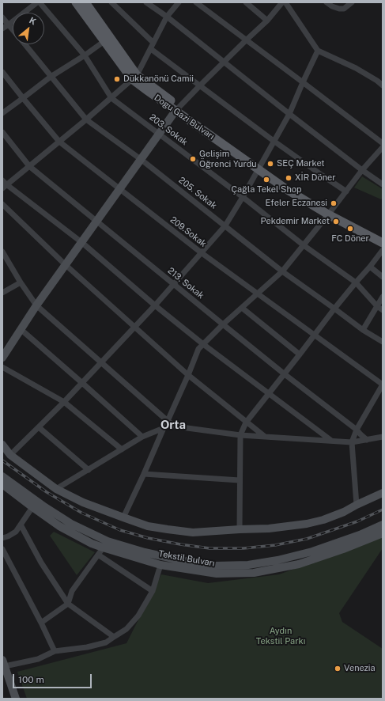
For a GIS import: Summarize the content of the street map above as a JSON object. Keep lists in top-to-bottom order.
{
  "streets": {
    "main road": ["Tekstil Bulvarı"],
    "street": [
      "203. Sokak",
      "205. Sokak",
      "209.Sokak",
      "213. Sokak"
    ]
  },
  "districts": ["Orta"],
  "parks": ["Aydın Tekstil Parkı"],
  "places": [
    "Dükkanönü Camii",
    "Gelişim Öğrenci Yurdu",
    "SEÇ Market",
    "XİR Döner",
    "Çağla Tekel Shop",
    "Efeler Eczanesi",
    "Pekdemir Market",
    "FC Döner",
    "Venezia"
  ],
  "scale_bar": "100 m",
  "north": "top right"
}
